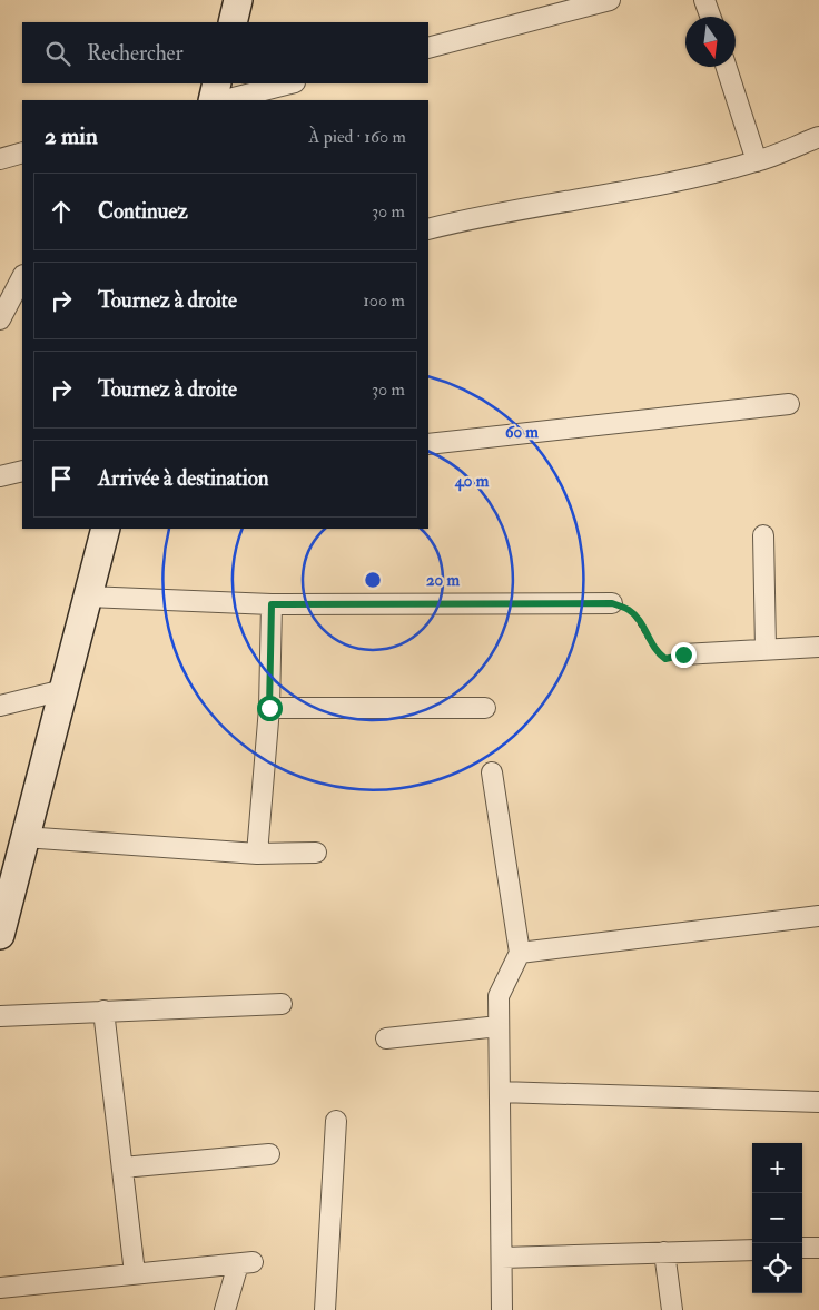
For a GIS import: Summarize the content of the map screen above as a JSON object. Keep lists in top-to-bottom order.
{
  "north": "bottom",
  "page": {
    "search": "Rechercher",
    "heading": ["2 min", "À pied · 160 m"],
    "list": [
      ["Continuez", "30 m"],
      ["Tournez à droite", "100 m"],
      ["Tournez à droite", "30 m"],
      "Arrivée à destination"
    ],
    "map_buttons": ["+", "−"]
  },
  "rings": ["60 m", "40 m", "20 m"]
}
